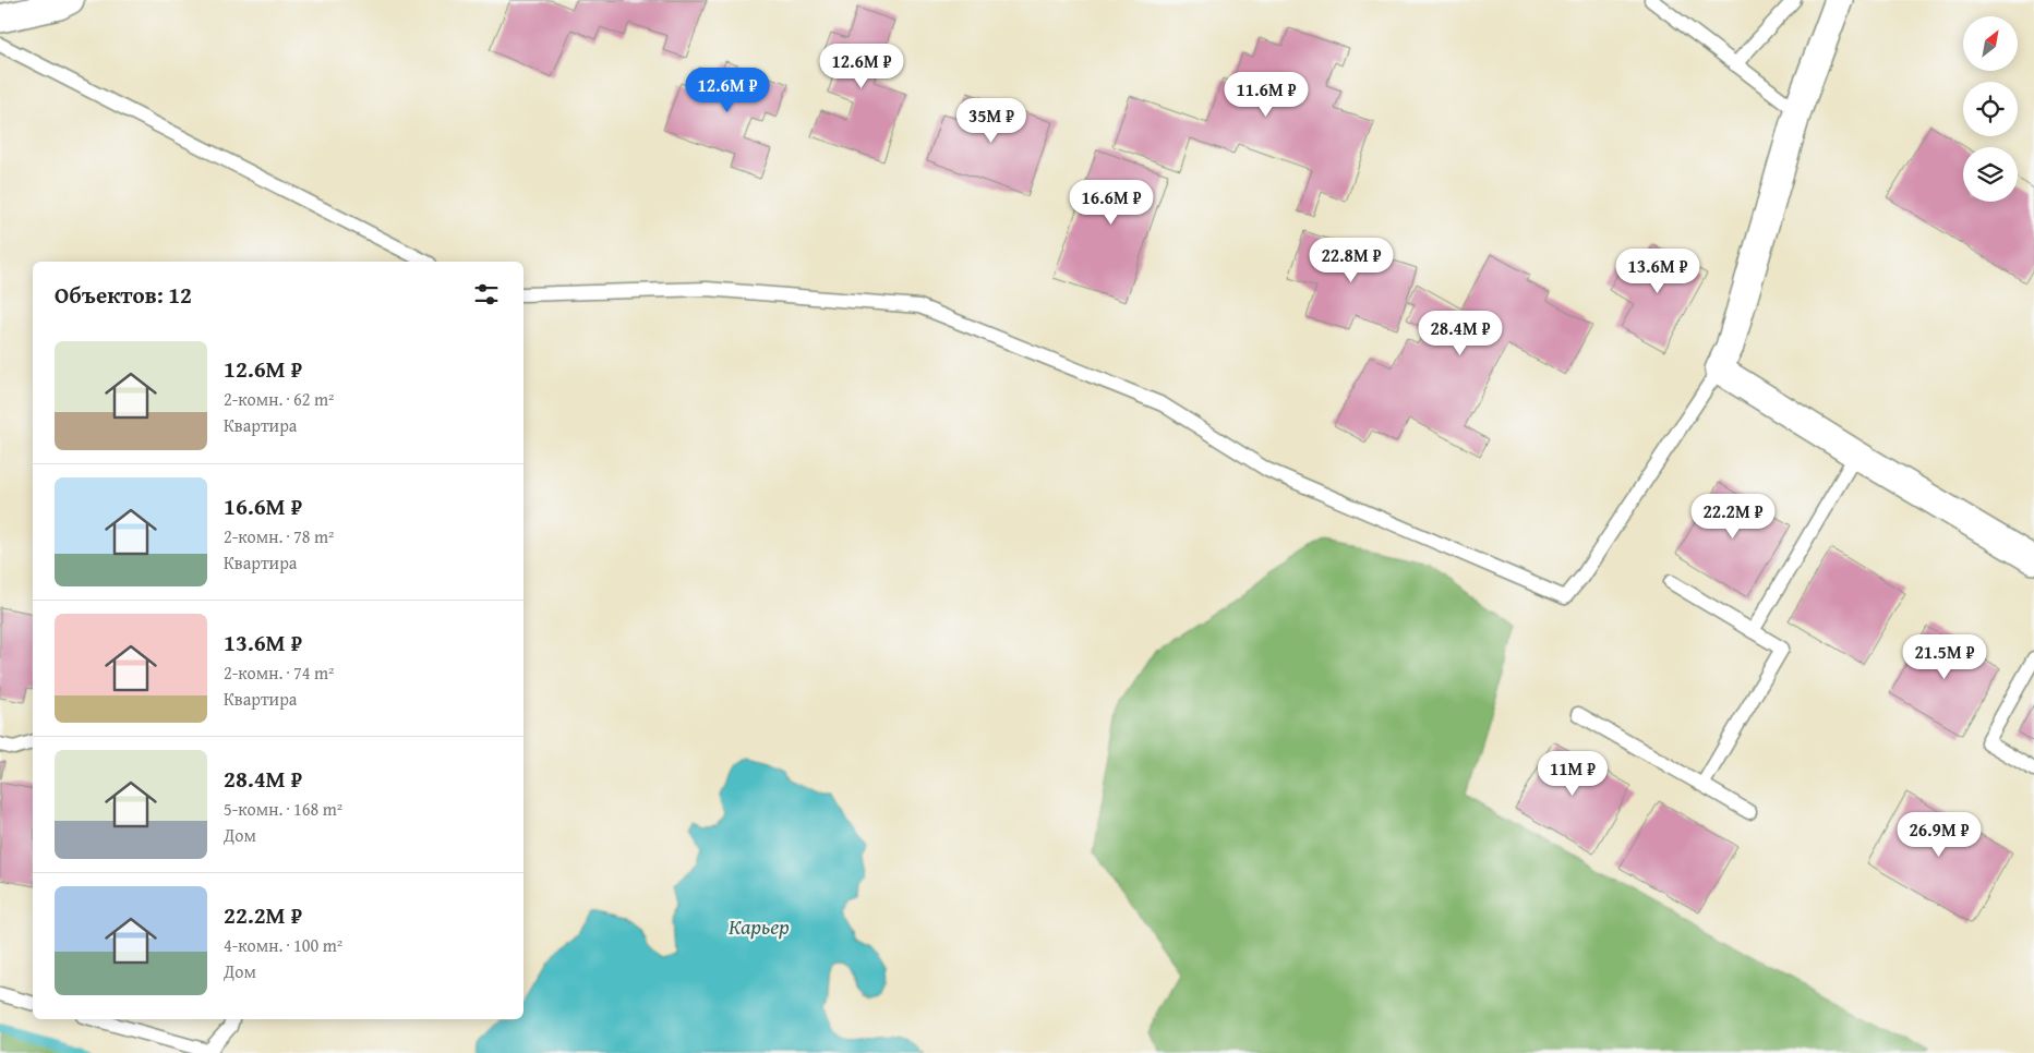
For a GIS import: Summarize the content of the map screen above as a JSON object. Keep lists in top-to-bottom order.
{
  "water": ["Карьер"],
  "north": "top right",
  "page": {
    "price": [
      "12.6M ₽",
      "12.6M ₽",
      "11.6M ₽",
      "35M ₽",
      "16.6M ₽",
      "22.8M ₽",
      "13.6M ₽",
      "28.4M ₽",
      "22.2M ₽",
      "21.5M ₽",
      "11M ₽",
      "26.9M ₽"
    ],
    "heading": "Объектов: 12",
    "list": [
      {
        "name": "12.6M ₽",
        "note": "2-комн. · 62 m² · Квартира"
      },
      {
        "name": "16.6M ₽",
        "note": "2-комн. · 78 m² · Квартира"
      },
      {
        "name": "13.6M ₽",
        "note": "2-комн. · 74 m² · Квартира"
      },
      {
        "name": "28.4M ₽",
        "note": "5-комн. · 168 m² · Дом"
      },
      {
        "name": "22.2M ₽",
        "note": "4-комн. · 100 m² · Дом"
      }
    ]
  }
}
